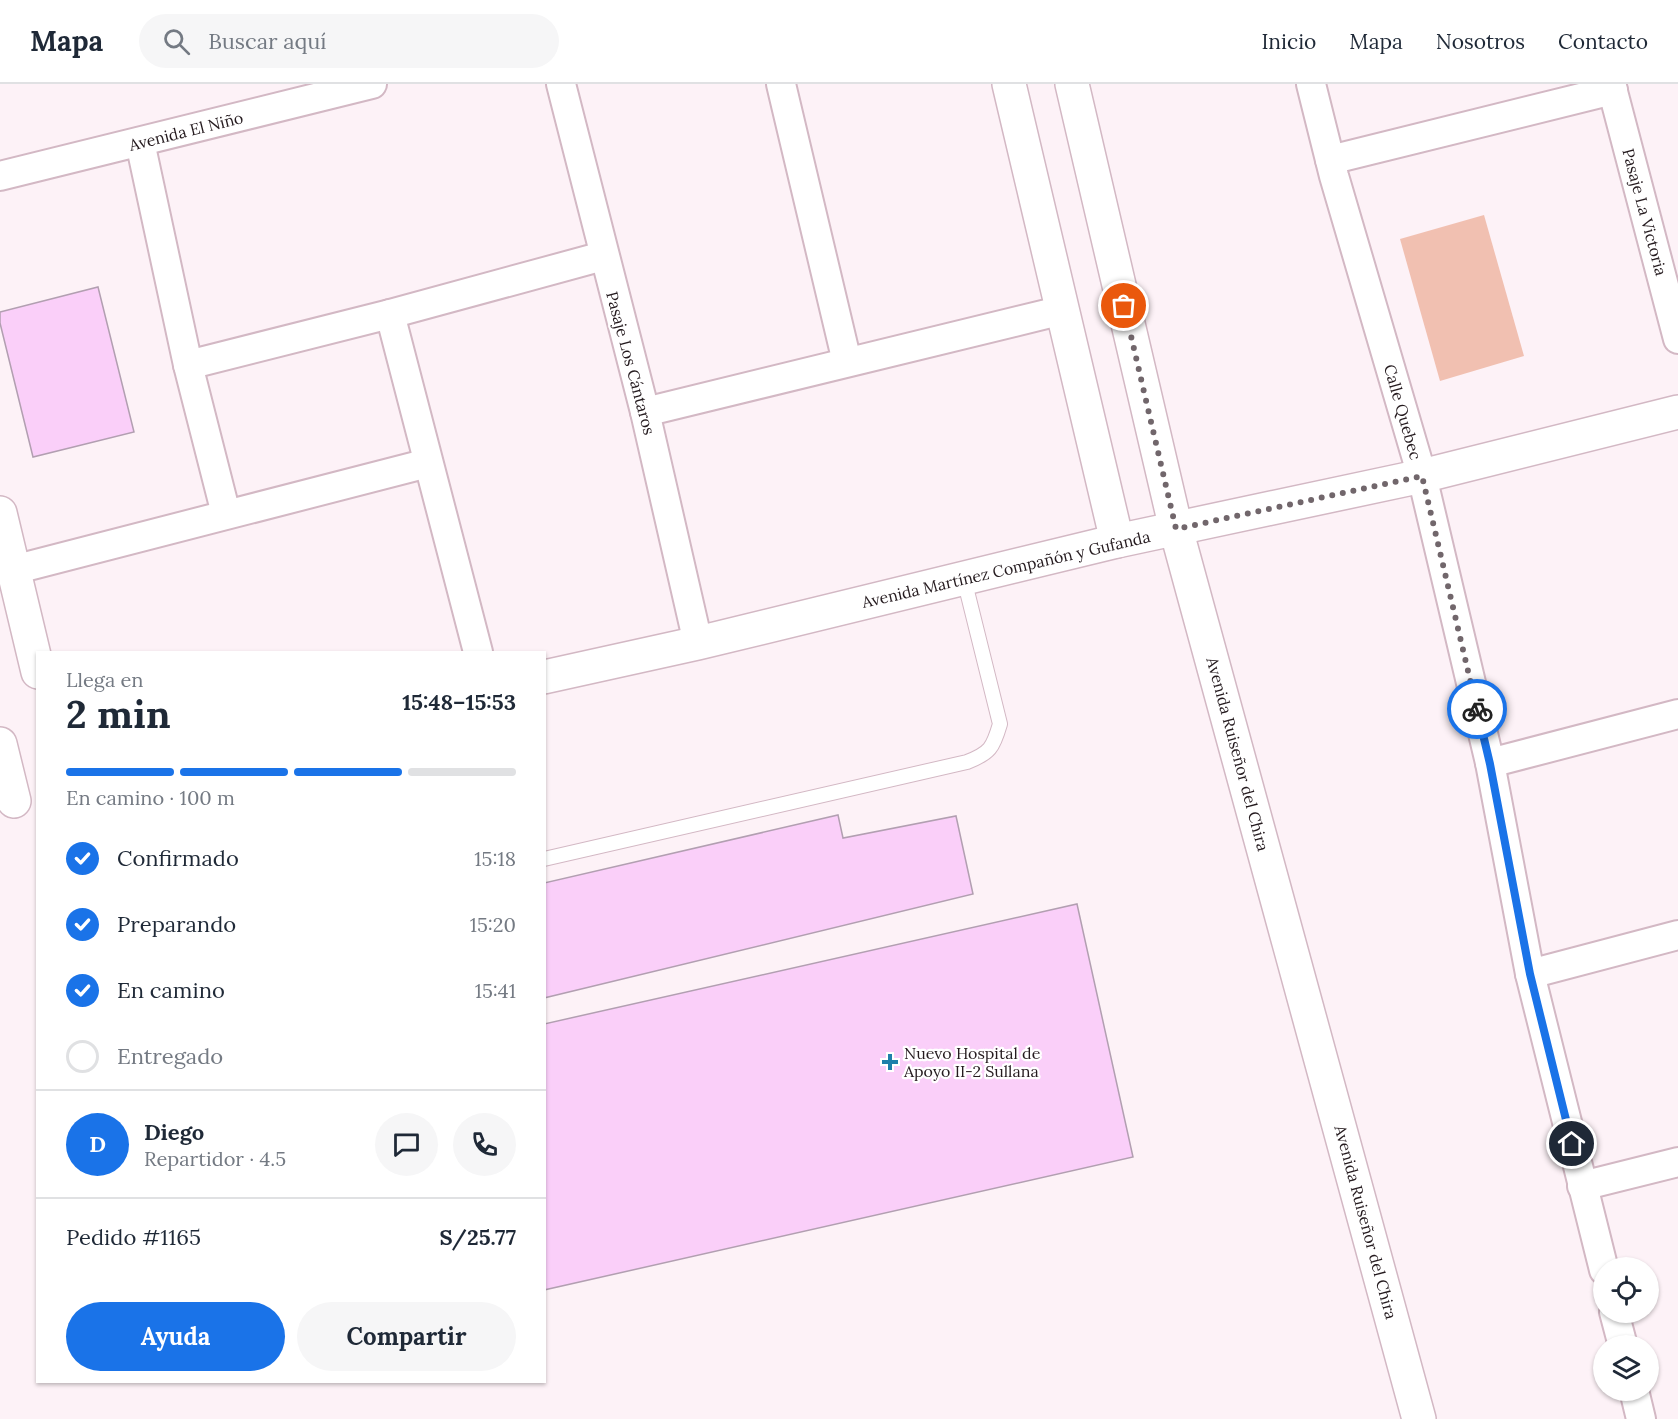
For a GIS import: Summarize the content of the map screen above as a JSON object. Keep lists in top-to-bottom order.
{
  "streets": {
    "street": [
      "Avenida El Niño",
      "Pasaje La Victoria",
      "Pasaje Los Cántaros",
      "Calle Quebec",
      "Avenida Martínez Compañón y Gufanda",
      "Avenida Ruiseñor del Chira"
    ]
  },
  "crossings": [
    ["Pasaje Los Cántaros", "Avenida Martínez Compañón y Gufanda"],
    ["Calle Quebec", "Avenida Martínez Compañón y Gufanda"],
    ["Avenida Martínez Compañón y Gufanda", "Avenida Ruiseñor del Chira"]
  ],
  "places": {
    "health": ["Nuevo Hospital de Apoyo II-2 Sullana"]
  },
  "page": {
    "header": "Mapa",
    "search": "Buscar aquí",
    "nav": [
      "Inicio",
      "Mapa",
      "Nosotros",
      "Contacto"
    ],
    "heading": ["2 min", "Llega en", "15:48–15:53"],
    "panel": [
      "Diego",
      "Repartidor · 4.5",
      "Pedido #1165",
      "S/25.77"
    ],
    "bar": "En camino · 100 m",
    "list": [
      ["Confirmado", "15:18"],
      ["Preparando", "15:20"],
      ["En camino", "15:41"],
      "Entregado"
    ],
    "round": "D",
    "buttons": ["Ayuda", "Compartir"]
  }
}
